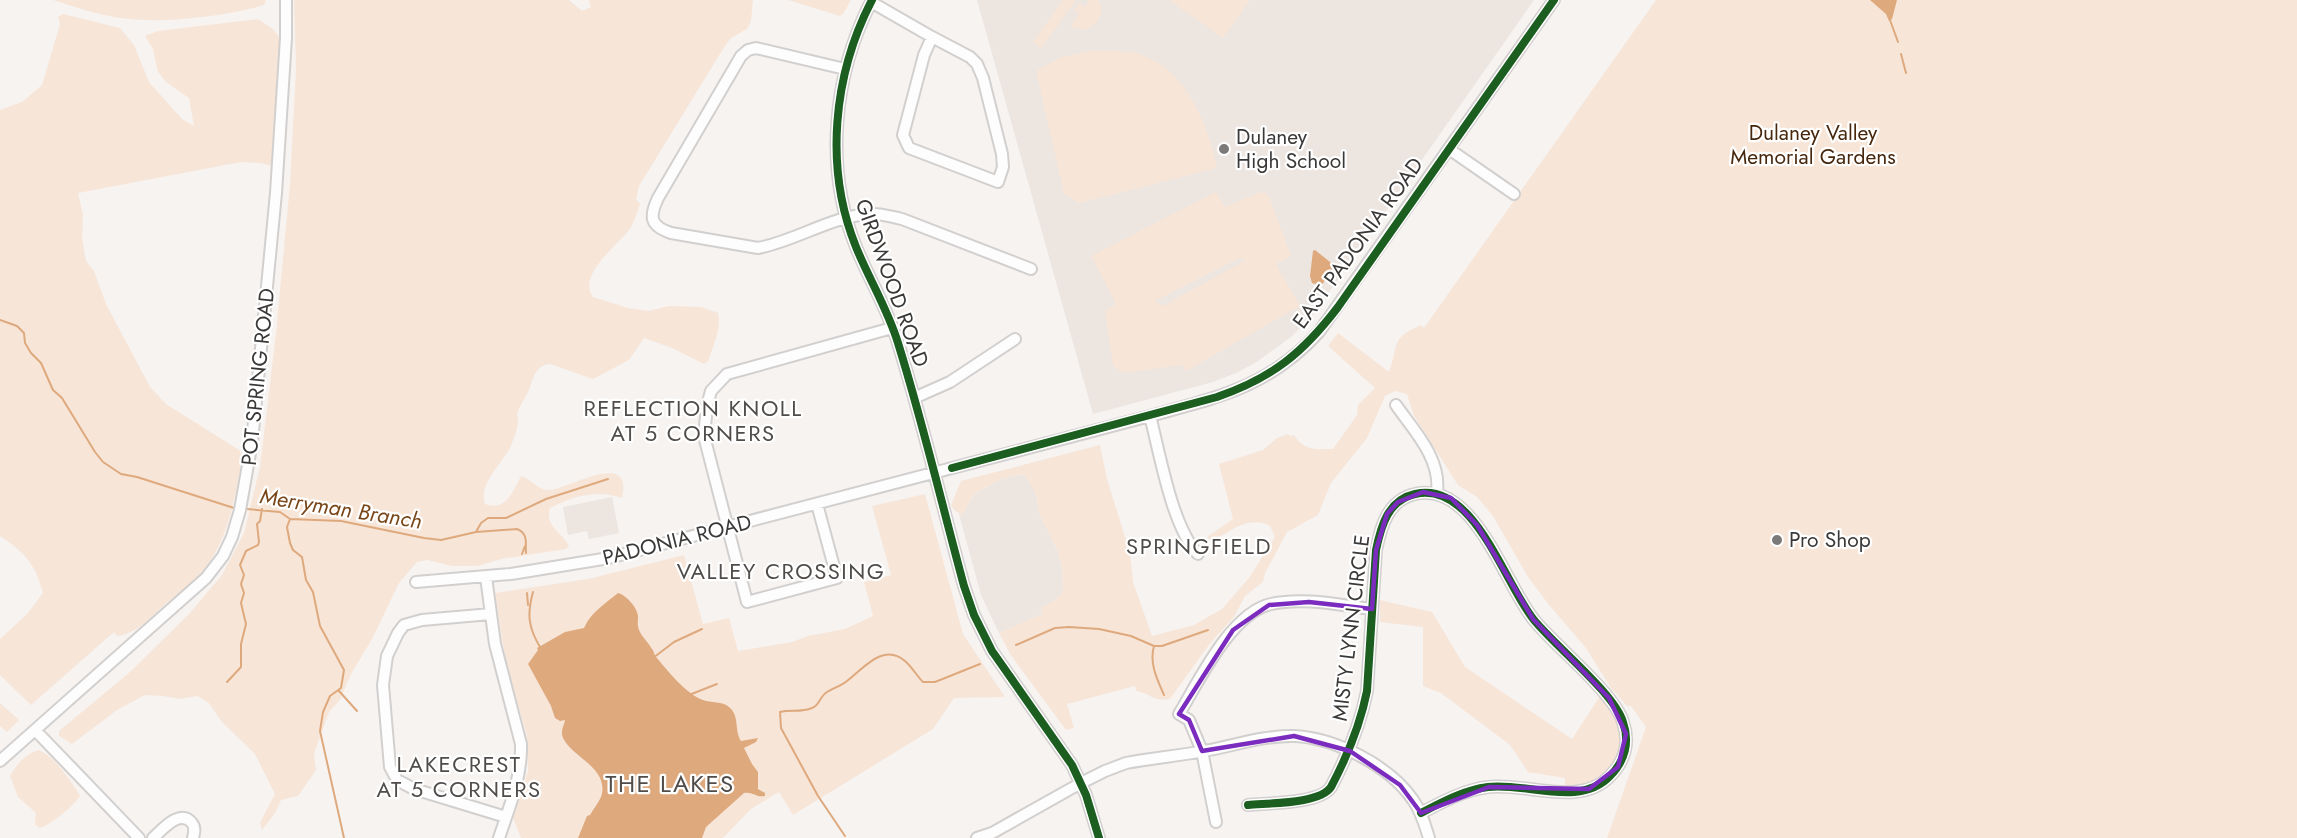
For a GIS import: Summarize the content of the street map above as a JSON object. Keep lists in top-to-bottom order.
{
  "streets": {
    "street": [
      "EAST PADONIA ROAD",
      "GIRDWOOD ROAD",
      "POT SPRING ROAD",
      "PADONIA ROAD",
      "MISTY LYNN CIRCLE"
    ]
  },
  "crossings": [
    ["EAST PADONIA ROAD", "GIRDWOOD ROAD"],
    ["EAST PADONIA ROAD", "PADONIA ROAD"],
    ["GIRDWOOD ROAD", "PADONIA ROAD"]
  ],
  "districts": [
    "REFLECTION KNOLL AT 5 CORNERS",
    "SPRINGFIELD",
    "VALLEY CROSSING",
    "LAKECREST AT 5 CORNERS",
    "THE LAKES"
  ],
  "water": ["Merryman Branch"],
  "parks": ["Dulaney Valley Memorial Gardens"],
  "places": ["Dulaney High School", "Pro Shop"]
}
